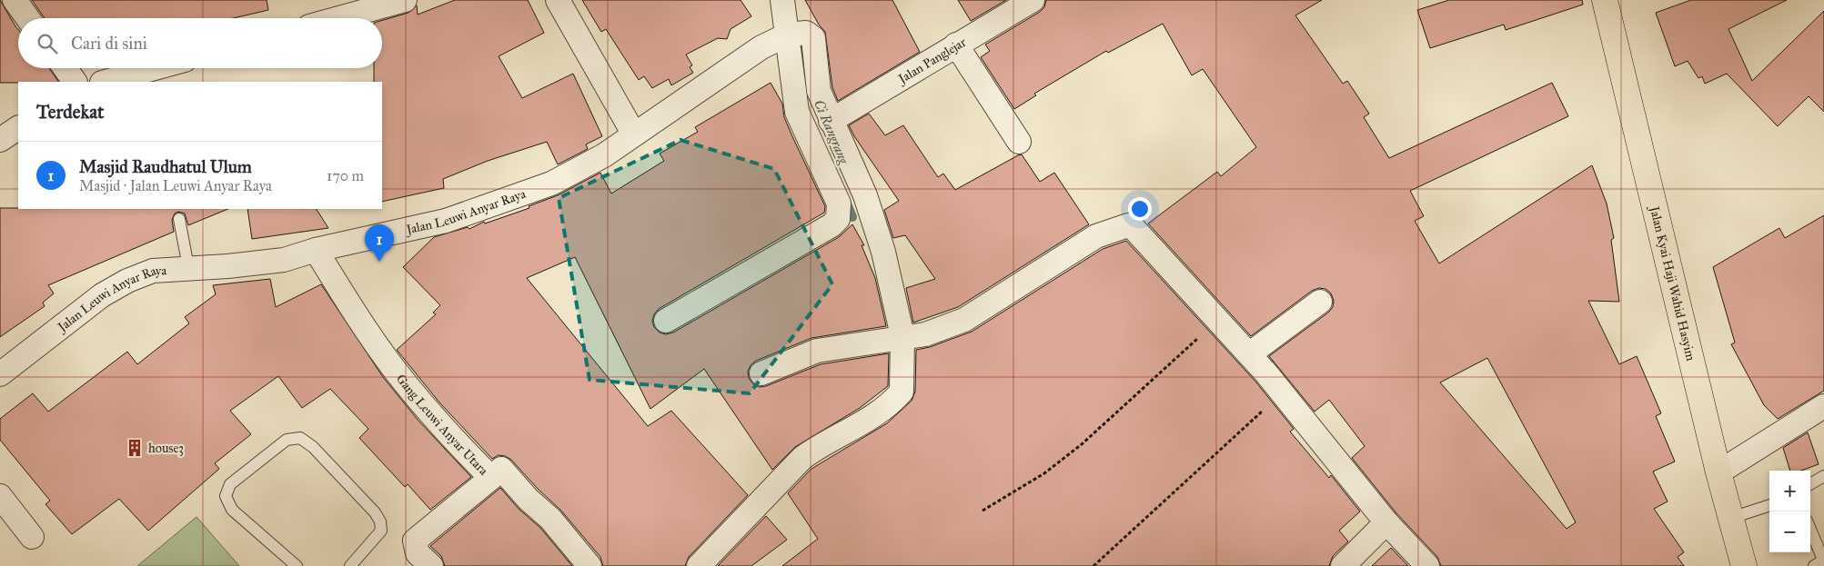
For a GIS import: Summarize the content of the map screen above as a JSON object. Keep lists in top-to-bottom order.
{
  "streets": {
    "main road": ["Jalan Kyai Haji Wahid Hasyim"],
    "street": ["Jalan Panglejar", "Jalan Leuwi Anyar Raya", "Gang Leuwi Anyar Utara"]
  },
  "crossings": [
    ["Jalan Leuwi Anyar Raya", "Gang Leuwi Anyar Utara"]
  ],
  "water": ["Ci Rangrang"],
  "places": {
    "building": ["house3"]
  },
  "page": {
    "search": "Cari di sini",
    "heading": "Terdekat",
    "list": [
      {
        "mark": "1",
        "name": "Masjid Raudhatul Ulum",
        "note": "Masjid · Jalan Leuwi Anyar Raya",
        "value": "170 m"
      }
    ],
    "pins": "1",
    "map_buttons": ["+", "−"]
  }
}
